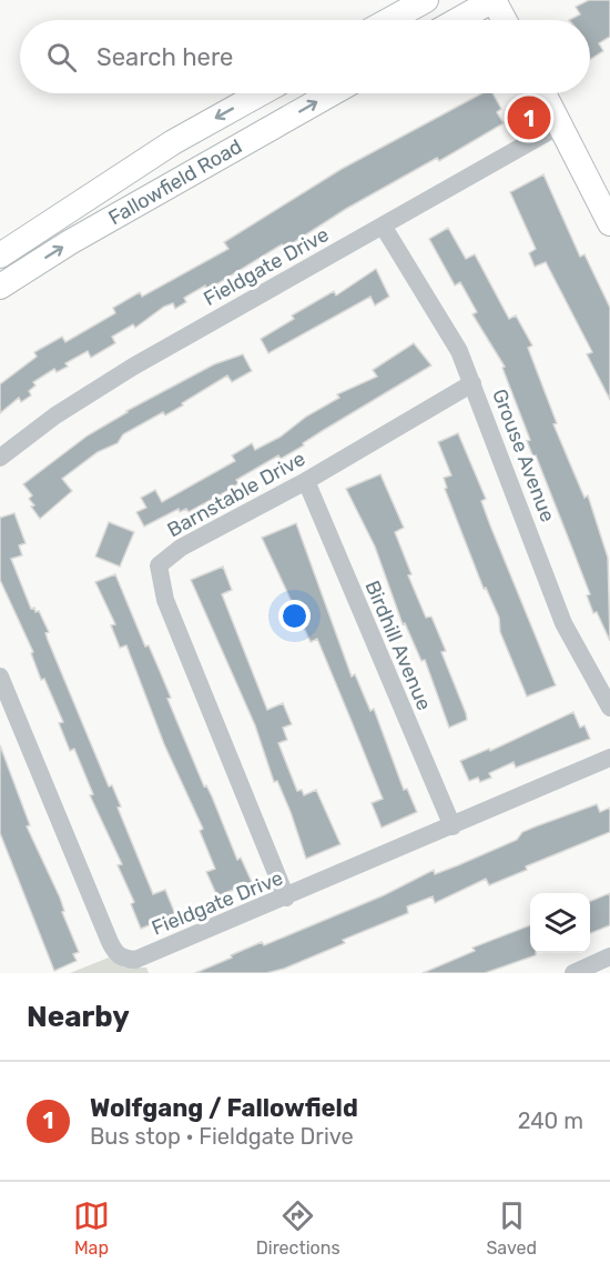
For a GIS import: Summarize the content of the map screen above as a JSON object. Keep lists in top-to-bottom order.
{
  "streets": {
    "main road": ["Fallowfield Road"],
    "street": [
      "Fieldgate Drive",
      "Grouse Avenue",
      "Barnstable Drive",
      "Birdhill Avenue"
    ]
  },
  "crossings": [
    ["Fieldgate Drive", "Grouse Avenue"],
    ["Fieldgate Drive", "Barnstable Drive"],
    ["Fieldgate Drive", "Birdhill Avenue"],
    ["Grouse Avenue", "Barnstable Drive"],
    ["Barnstable Drive", "Birdhill Avenue"]
  ],
  "page": {
    "search": "Search here",
    "pins": "1",
    "heading": "Nearby",
    "list": [
      {
        "mark": "1",
        "name": "Wolfgang / Fallowfield",
        "note": "Bus stop · Fieldgate Drive",
        "value": "240 m"
      }
    ],
    "nav": ["Map", "Directions", "Saved"]
  }
}
